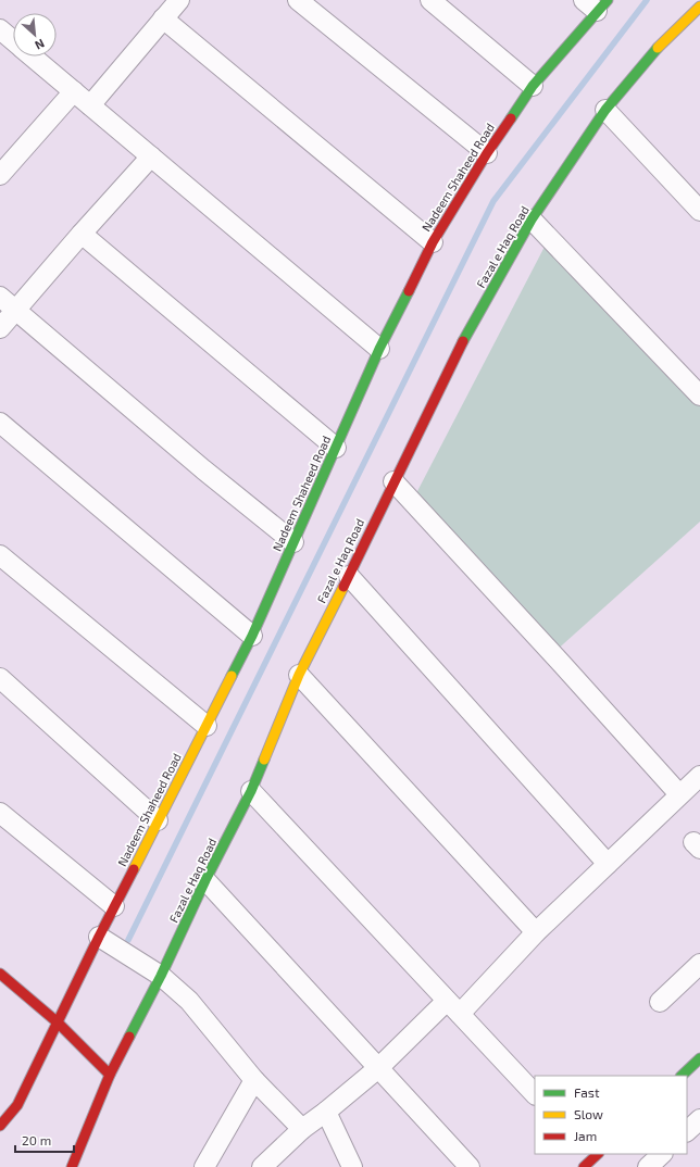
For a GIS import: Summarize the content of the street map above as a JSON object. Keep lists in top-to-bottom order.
{
  "streets": {
    "street": ["Nadeem Shaheed Road", "Fazal e Haq Road"]
  },
  "legend": ["Fast", "Slow", "Jam"],
  "scale_bar": "20 m",
  "north": "bottom right"
}
